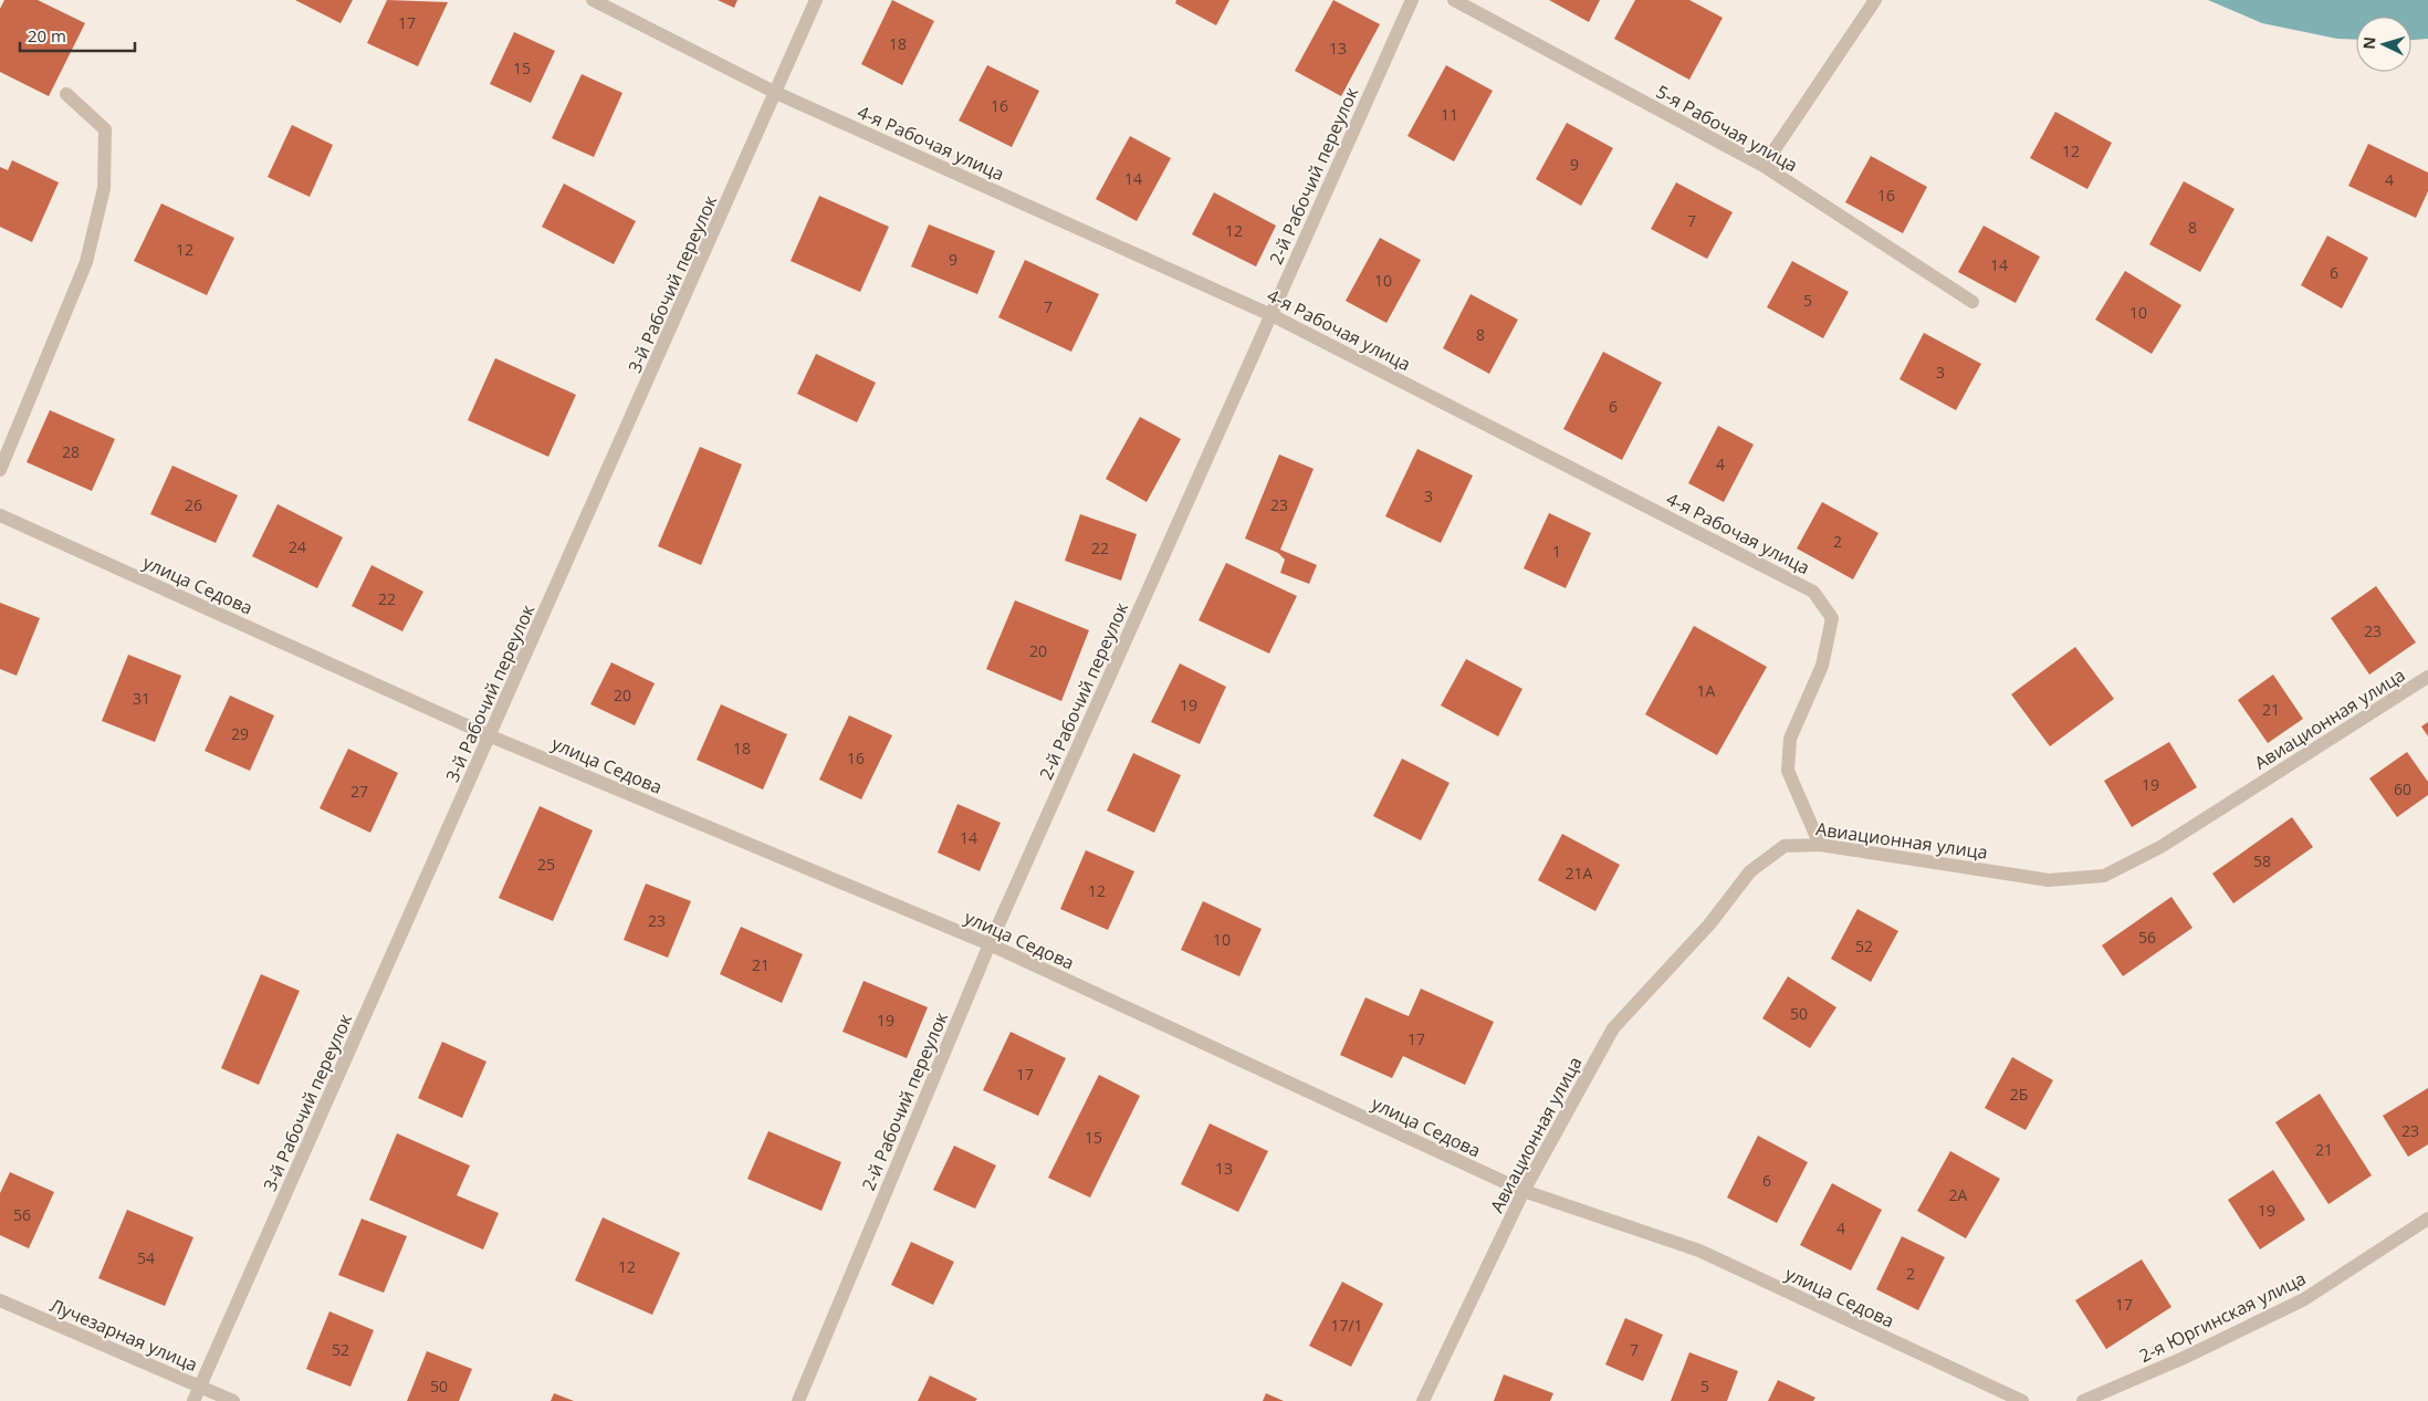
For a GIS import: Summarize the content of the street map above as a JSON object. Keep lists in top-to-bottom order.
{
  "streets": {
    "street": [
      "5-я Рабочая улица",
      "4-я Рабочая улица",
      "2-й Рабочий переулок",
      "3-й Рабочий переулок",
      "улица Седова",
      "Авиационная улица",
      "2-я Юргинская улица",
      "Лучезарная улица"
    ]
  },
  "crossings": [
    ["4-я Рабочая улица", "2-й Рабочий переулок"],
    ["4-я Рабочая улица", "3-й Рабочий переулок"],
    ["4-я Рабочая улица", "Авиационная улица"],
    ["2-й Рабочий переулок", "улица Седова"],
    ["3-й Рабочий переулок", "улица Седова"],
    ["3-й Рабочий переулок", "Лучезарная улица"],
    ["улица Седова", "Авиационная улица"]
  ],
  "house_numbers": [
    "17",
    "18",
    "13",
    "15",
    "16",
    "11",
    "12",
    "9",
    "14",
    "4",
    "16",
    "7",
    "8",
    "12",
    "12",
    "9",
    "14",
    "6",
    "10",
    "5",
    "7",
    "10",
    "8",
    "3",
    "6",
    "28",
    "4",
    "3",
    "26",
    "23",
    "2",
    "24",
    "22",
    "1",
    "22",
    "23",
    "20",
    "1А",
    "20",
    "31",
    "19",
    "21",
    "29",
    "18",
    "16",
    "19",
    "60",
    "27",
    "14",
    "58",
    "25",
    "21А",
    "12",
    "23",
    "56",
    "10",
    "52",
    "21",
    "50",
    "19",
    "17",
    "17",
    "2Б",
    "23",
    "15",
    "21",
    "13",
    "6",
    "2А",
    "19",
    "56",
    "4",
    "54",
    "12",
    "2",
    "17",
    "17/1",
    "52",
    "7",
    "50",
    "5"
  ],
  "scale_bar": "20 m",
  "north": "left"
}
